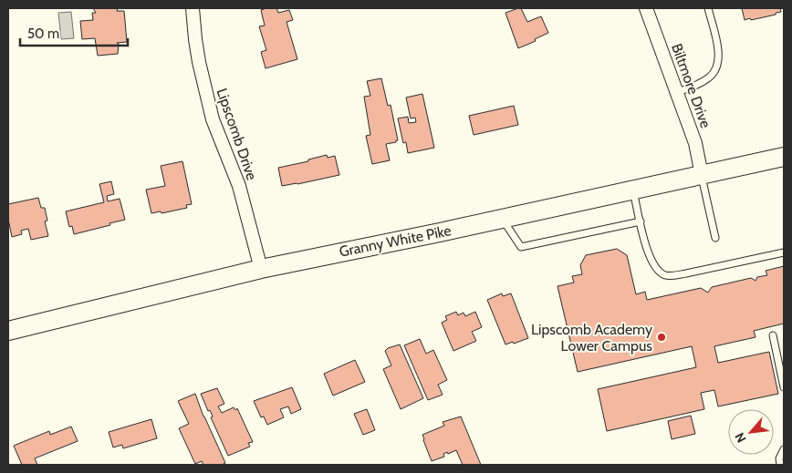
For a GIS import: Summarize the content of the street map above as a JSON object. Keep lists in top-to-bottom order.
{
  "streets": {
    "main road": ["Granny White Pike"],
    "street": ["Biltmore Drive", "Lipscomb Drive"]
  },
  "crossings": [
    ["Biltmore Drive", "Granny White Pike"],
    ["Lipscomb Drive", "Granny White Pike"]
  ],
  "places": ["Lipscomb Academy Lower Campus"],
  "scale_bar": "50 m",
  "north": "bottom left"
}
